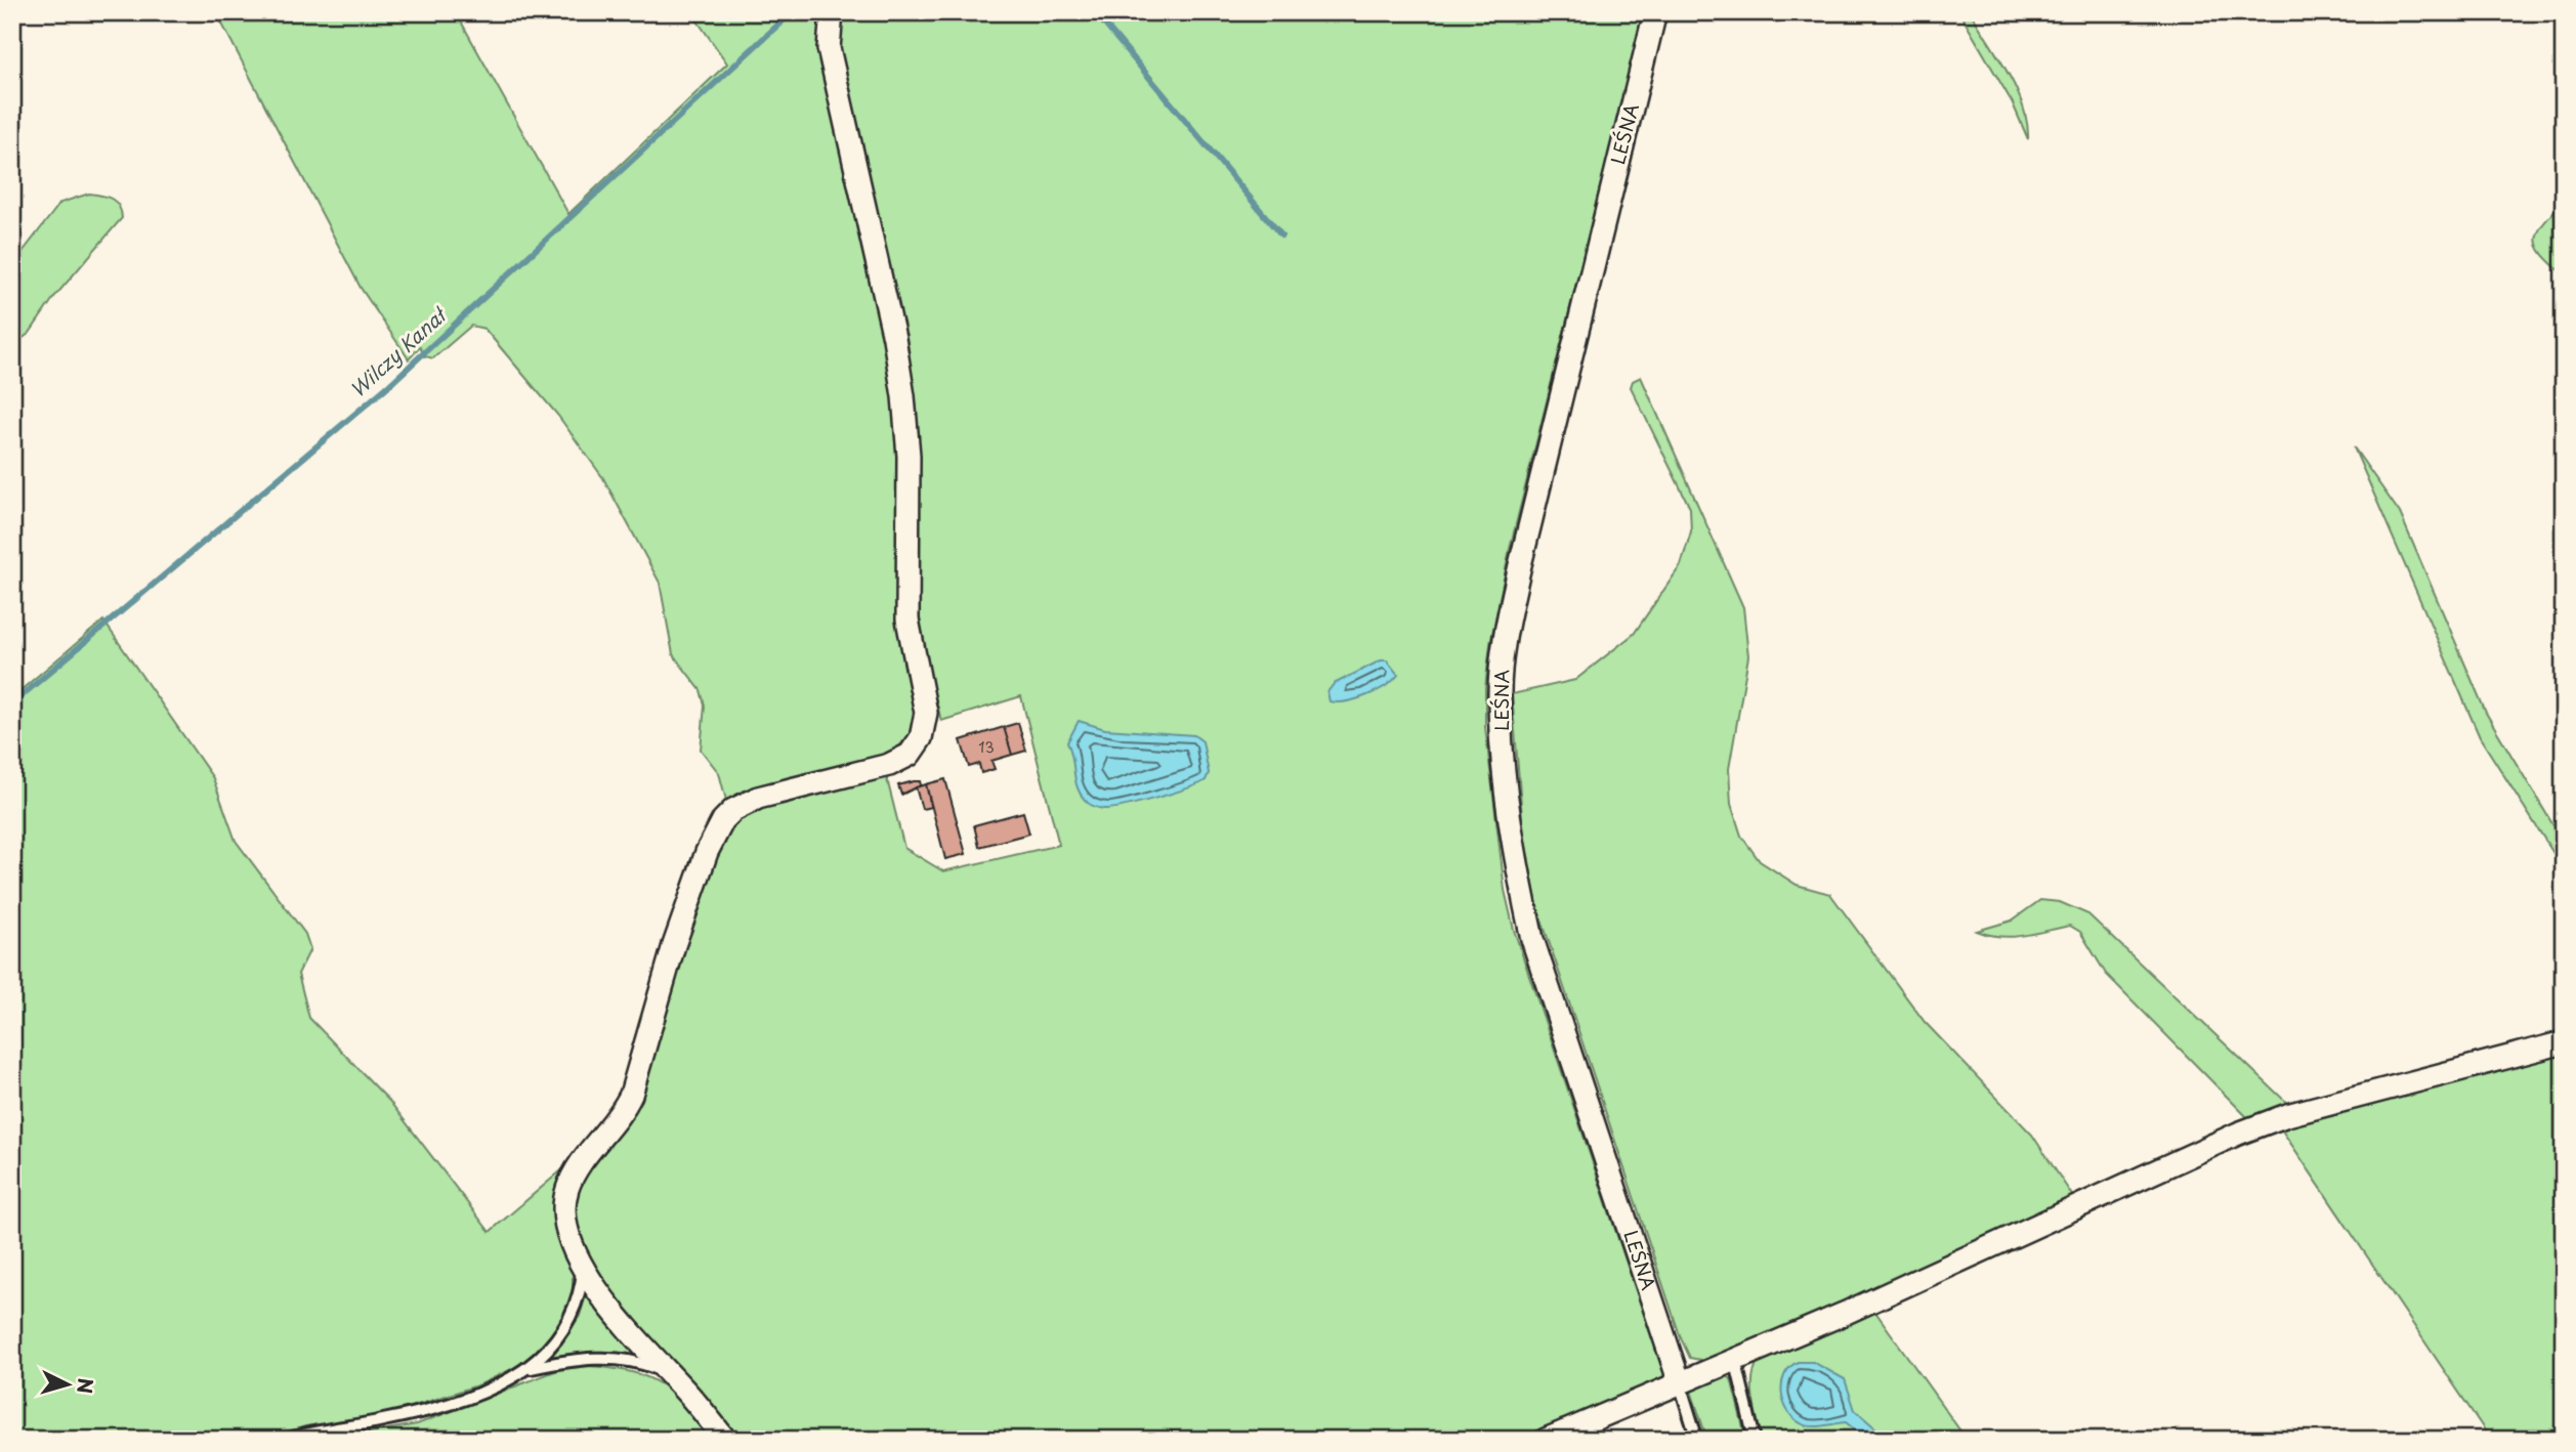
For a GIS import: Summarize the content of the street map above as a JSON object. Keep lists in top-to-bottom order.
{
  "streets": {
    "street": ["LEŚNA"]
  },
  "water": ["Wilczy Kanał"],
  "house_numbers": ["13"],
  "north": "right"
}
